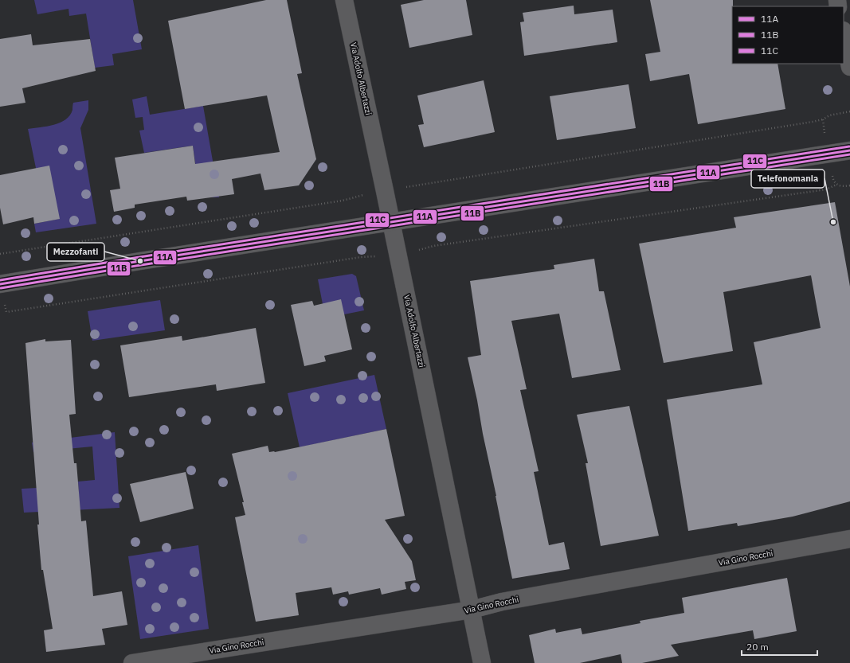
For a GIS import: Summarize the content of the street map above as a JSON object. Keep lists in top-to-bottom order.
{
  "streets": {
    "street": ["Via Adolfo Albertazzi", "Via Gino Rocchi"]
  },
  "crossings": [
    ["Via Adolfo Albertazzi", "Via Gino Rocchi"]
  ],
  "places": ["Telefonomania", "Mezzofanti"],
  "lines": ["transit line 11C", "transit line 11A", "transit line 11B"],
  "legend": ["11A", "11B", "11C"],
  "scale_bar": "20 m"
}
